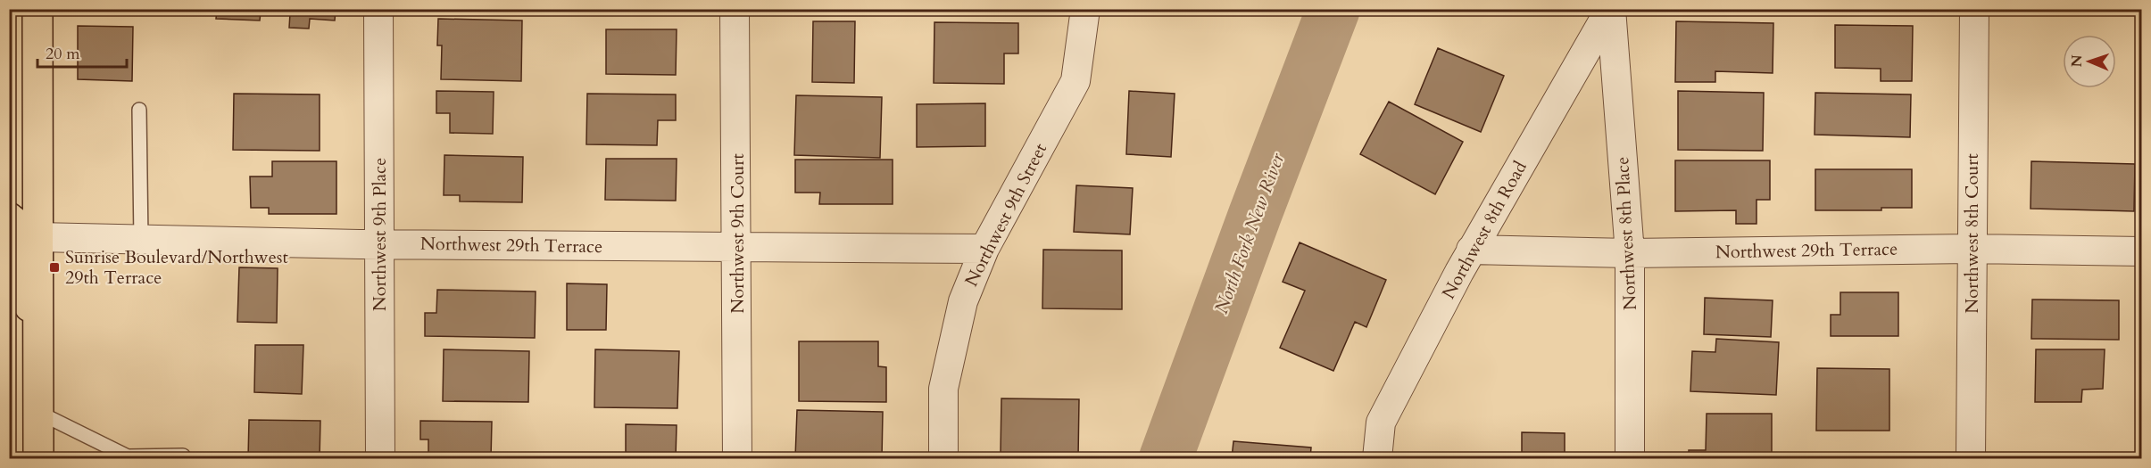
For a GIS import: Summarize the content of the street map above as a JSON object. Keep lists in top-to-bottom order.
{
  "streets": {
    "street": [
      "Northwest 9th Street",
      "Northwest 8th Road",
      "Northwest 9th Court",
      "Northwest 8th Place",
      "Northwest 8th Court",
      "Northwest 9th Place",
      "Northwest 29th Terrace"
    ]
  },
  "crossings": [
    ["Northwest 9th Street", "Northwest 29th Terrace"],
    ["Northwest 8th Road", "Northwest 8th Place"],
    ["Northwest 8th Road", "Northwest 29th Terrace"],
    ["Northwest 9th Court", "Northwest 29th Terrace"],
    ["Northwest 8th Place", "Northwest 29th Terrace"],
    ["Northwest 8th Court", "Northwest 29th Terrace"],
    ["Northwest 9th Place", "Northwest 29th Terrace"]
  ],
  "water": ["North Fork New River"],
  "places": {
    "transit": ["Sunrise Boulevard/Northwest 29th Terrace"]
  },
  "scale_bar": "20 m",
  "north": "left"
}
